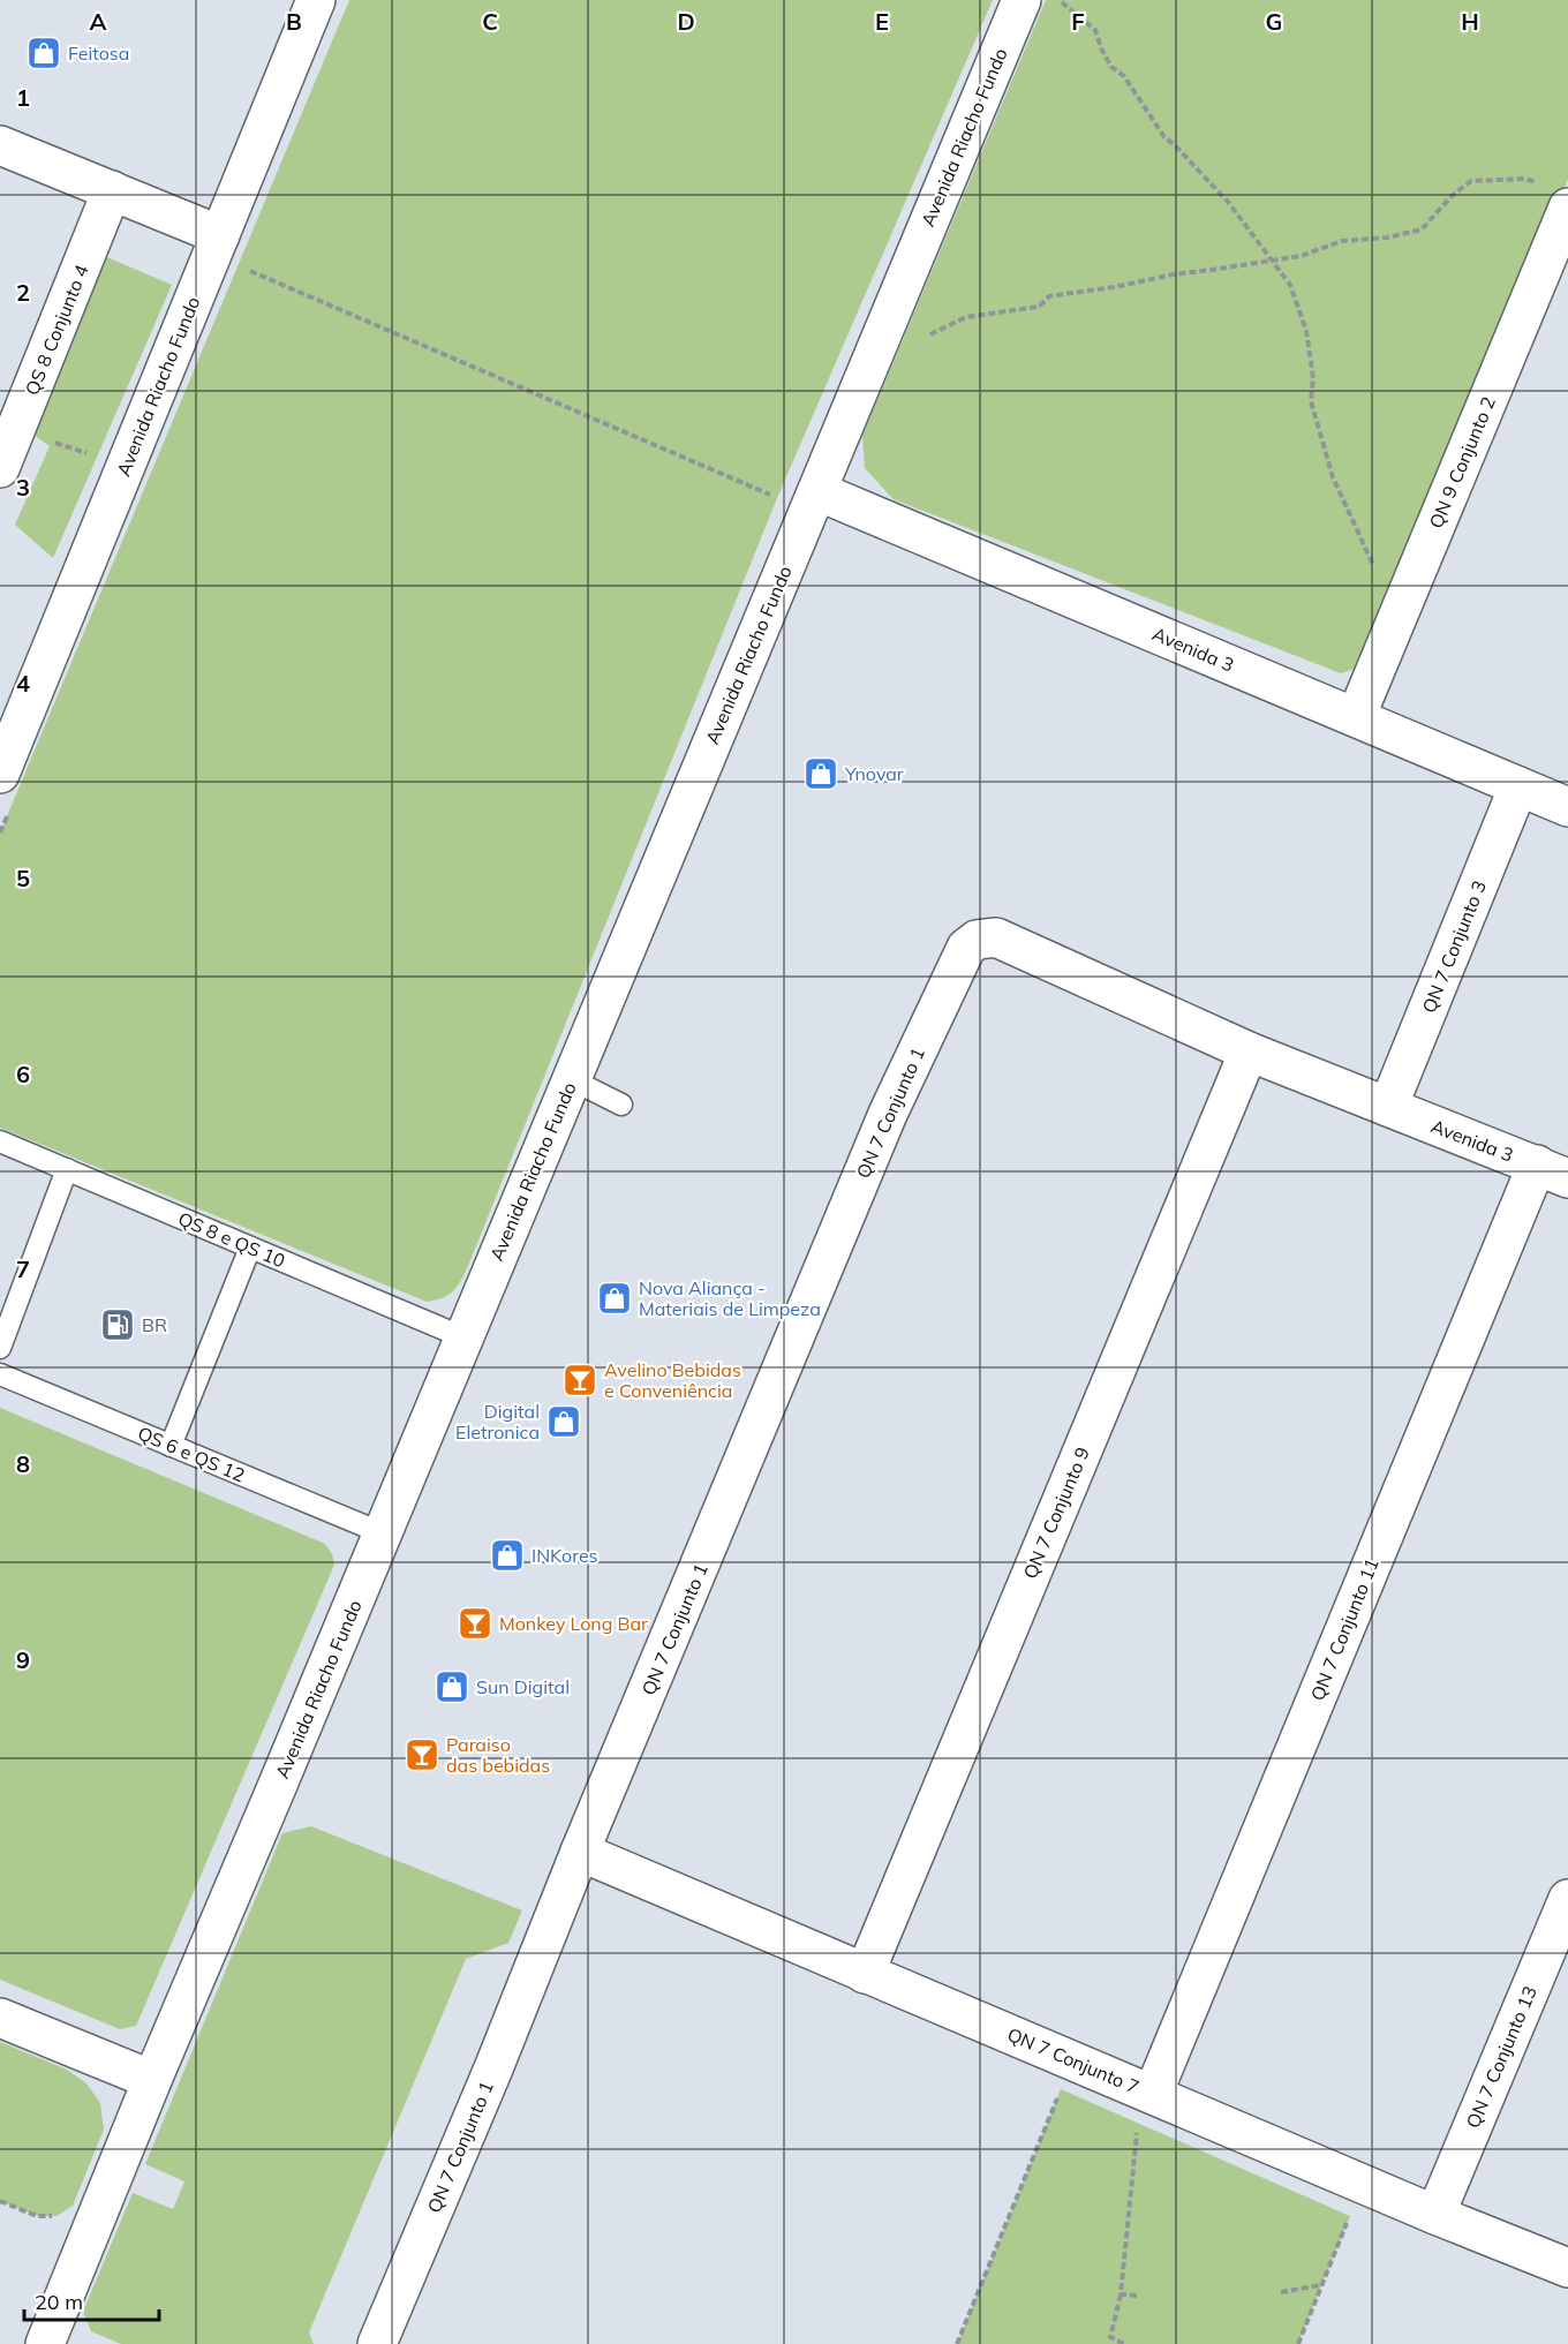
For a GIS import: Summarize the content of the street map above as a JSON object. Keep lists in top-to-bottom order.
{
  "streets": {
    "street": [
      "Avenida Riacho Fundo",
      "QS 8 Conjunto 4",
      "QN 9 Conjunto 2",
      "Avenida 3",
      "QN 7 Conjunto 3",
      "QN 7 Conjunto 1",
      "QN 7 Conjunto 9",
      "QN 7 Conjunto 11",
      "QN 7 Conjunto 13",
      "QN 7 Conjunto 7"
    ],
    "lane": ["QS 8 e QS 10", "QS 6 e QS 12"]
  },
  "crossings": [
    ["Avenida Riacho Fundo", "Avenida 3"],
    ["Avenida Riacho Fundo", "QS 8 e QS 10"],
    ["Avenida Riacho Fundo", "QS 6 e QS 12"],
    ["QN 9 Conjunto 2", "Avenida 3"],
    ["Avenida 3", "QN 7 Conjunto 3"],
    ["Avenida 3", "QN 7 Conjunto 1"],
    ["Avenida 3", "QN 7 Conjunto 9"],
    ["Avenida 3", "QN 7 Conjunto 11"],
    ["QN 7 Conjunto 1", "QN 7 Conjunto 7"],
    ["QN 7 Conjunto 9", "QN 7 Conjunto 7"],
    ["QN 7 Conjunto 11", "QN 7 Conjunto 7"],
    ["QN 7 Conjunto 13", "QN 7 Conjunto 7"]
  ],
  "places": {
    "shop": [
      "Feitosa",
      "Ynovar",
      "Nova Aliança - Materiais de Limpeza",
      "Digital Eletronica",
      "INKores",
      "Sun Digital"
    ],
    "fuel station": ["BR"],
    "bar": ["Avelino Bebidas e Conveniência", "Monkey Long Bar", "Paraiso das bebidas"]
  },
  "scale_bar": "20 m",
  "grid": {
    "columns": [
      "A",
      "B",
      "C",
      "D",
      "E",
      "F",
      "G",
      "H"
    ],
    "rows": [
      "1",
      "2",
      "3",
      "4",
      "5",
      "6",
      "7",
      "8",
      "9"
    ]
  }
}
